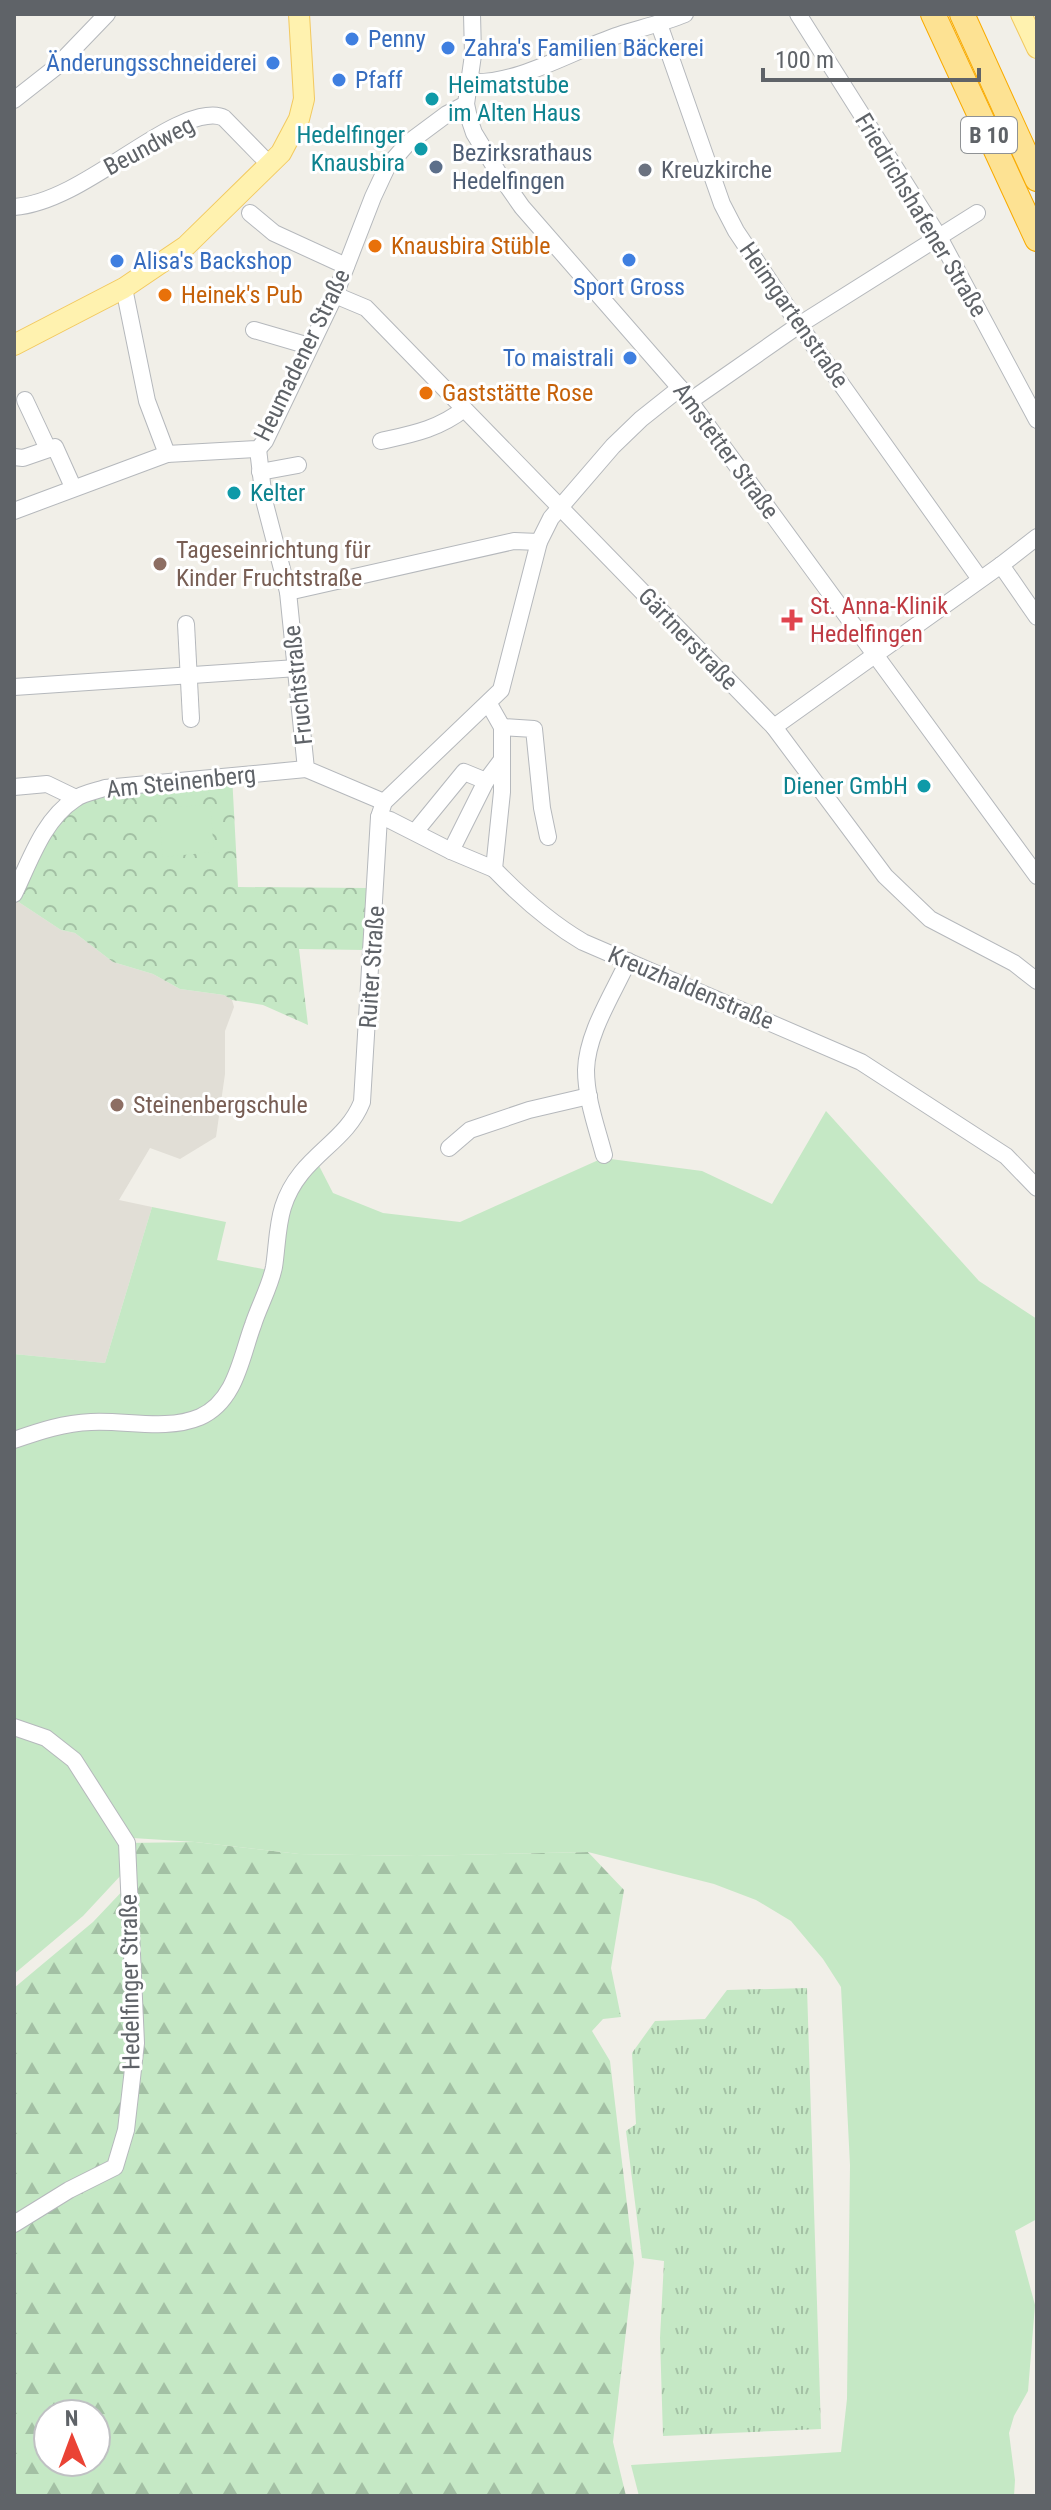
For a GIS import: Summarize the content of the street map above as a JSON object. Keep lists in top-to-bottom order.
{
  "streets": {
    "highway": ["B 10"],
    "street": [
      "Beundweg",
      "Friedrichshafener Straße",
      "Heimgartenstraße",
      "Heumadener Straße",
      "Amstetter Straße",
      "Gärtnerstraße",
      "Fruchtstraße",
      "Am Steinenberg",
      "Ruiter Straße",
      "Kreuzhaldenstraße",
      "Hedelfinger Straße"
    ]
  },
  "crossings": [
    ["Heumadener Straße", "Amstetter Straße"],
    ["Heumadener Straße", "Gärtnerstraße"],
    ["Heumadener Straße", "Fruchtstraße"],
    ["Fruchtstraße", "Am Steinenberg"],
    ["Fruchtstraße", "Ruiter Straße"],
    ["Fruchtstraße", "Kreuzhaldenstraße"]
  ],
  "places": {
    "other": [
      "Penny",
      "Zahra's Familien Bäckerei",
      "Änderungsschneiderei",
      "Pfaff",
      "Heimatstube im Alten Haus",
      "Hedelfinger Knausbira",
      "Bezirksrathaus Hedelfingen",
      "Kreuzkirche",
      "Knausbira Stüble",
      "Sport Gross",
      "Alisa's Backshop",
      "Heinek's Pub",
      "To maistrali",
      "Gaststätte Rose",
      "Kelter",
      "Tageseinrichtung für Kinder Fruchtstraße",
      "Diener GmbH",
      "Steinenbergschule"
    ],
    "health": ["St. Anna-Klinik Hedelfingen"]
  },
  "scale_bar": "100 m",
  "north": "top"
}
